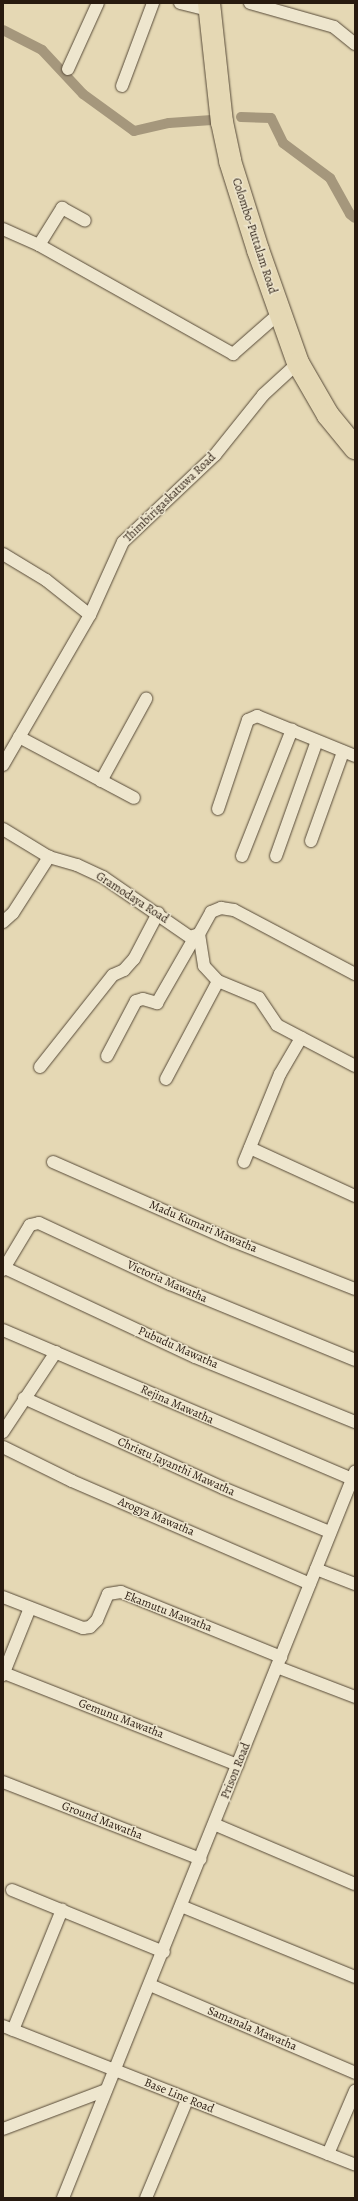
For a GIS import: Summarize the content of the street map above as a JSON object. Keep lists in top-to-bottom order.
{
  "streets": {
    "highway": ["Colombo-Puttalam Road"],
    "street": [
      "Thimbirigaskatuwa Road",
      "Gramodaya Road",
      "Madu Kumari Mawatha",
      "Victoria Mawatha",
      "Pubudu Mawatha",
      "Rejina Mawatha",
      "Christu Jayanthi Mawatha",
      "Arogya Mawatha",
      "Ekamutu Mawatha",
      "Gemunu Mawatha",
      "Prison Road",
      "Ground Mawatha",
      "Samanala Mawatha",
      "Base Line Road"
    ]
  },
  "crossings": [
    ["Colombo-Puttalam Road", "Thimbirigaskatuwa Road"],
    ["Victoria Mawatha", "Pubudu Mawatha"],
    ["Rejina Mawatha", "Prison Road"],
    ["Christu Jayanthi Mawatha", "Prison Road"],
    ["Arogya Mawatha", "Prison Road"],
    ["Ekamutu Mawatha", "Prison Road"],
    ["Gemunu Mawatha", "Prison Road"],
    ["Prison Road", "Ground Mawatha"],
    ["Prison Road", "Samanala Mawatha"],
    ["Prison Road", "Base Line Road"]
  ]
}
